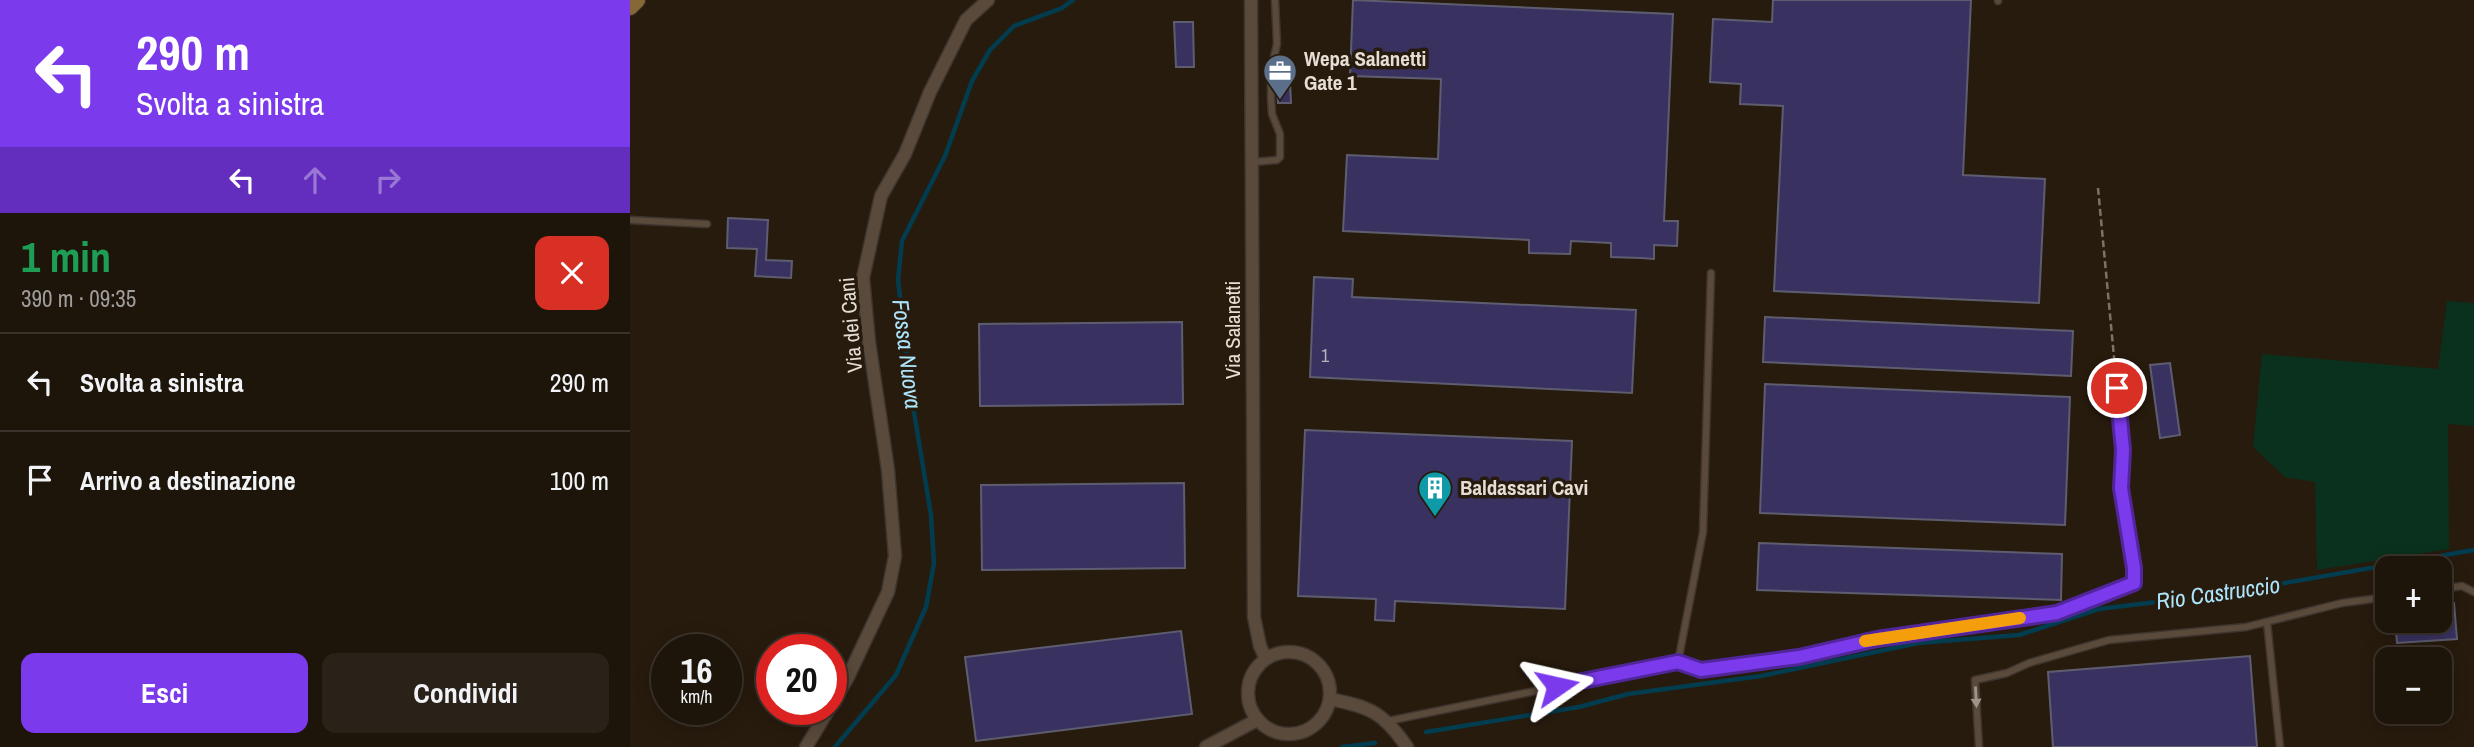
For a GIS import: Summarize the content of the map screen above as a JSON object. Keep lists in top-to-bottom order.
{
  "streets": {
    "street": ["Via dei Cani", "Via Salanetti"]
  },
  "water": ["Fossa Nuova", "Rio Castruccio"],
  "places": {
    "office": ["Wepa Salanetti Gate 1"],
    "building": ["Baldassari Cavi"]
  },
  "house_numbers": ["1"],
  "page": {
    "turn": ["290 m", "Svolta a sinistra"],
    "heading": ["1 min", "390 m · 09:35"],
    "list": [
      {
        "name": "Svolta a sinistra",
        "value": "290 m"
      },
      {
        "name": "Arrivo a destinazione",
        "value": "100 m"
      }
    ],
    "map_buttons": ["+", "−"],
    "speed": "16 km/h",
    "limit": "20",
    "buttons": ["Esci", "Condividi"]
  }
}
